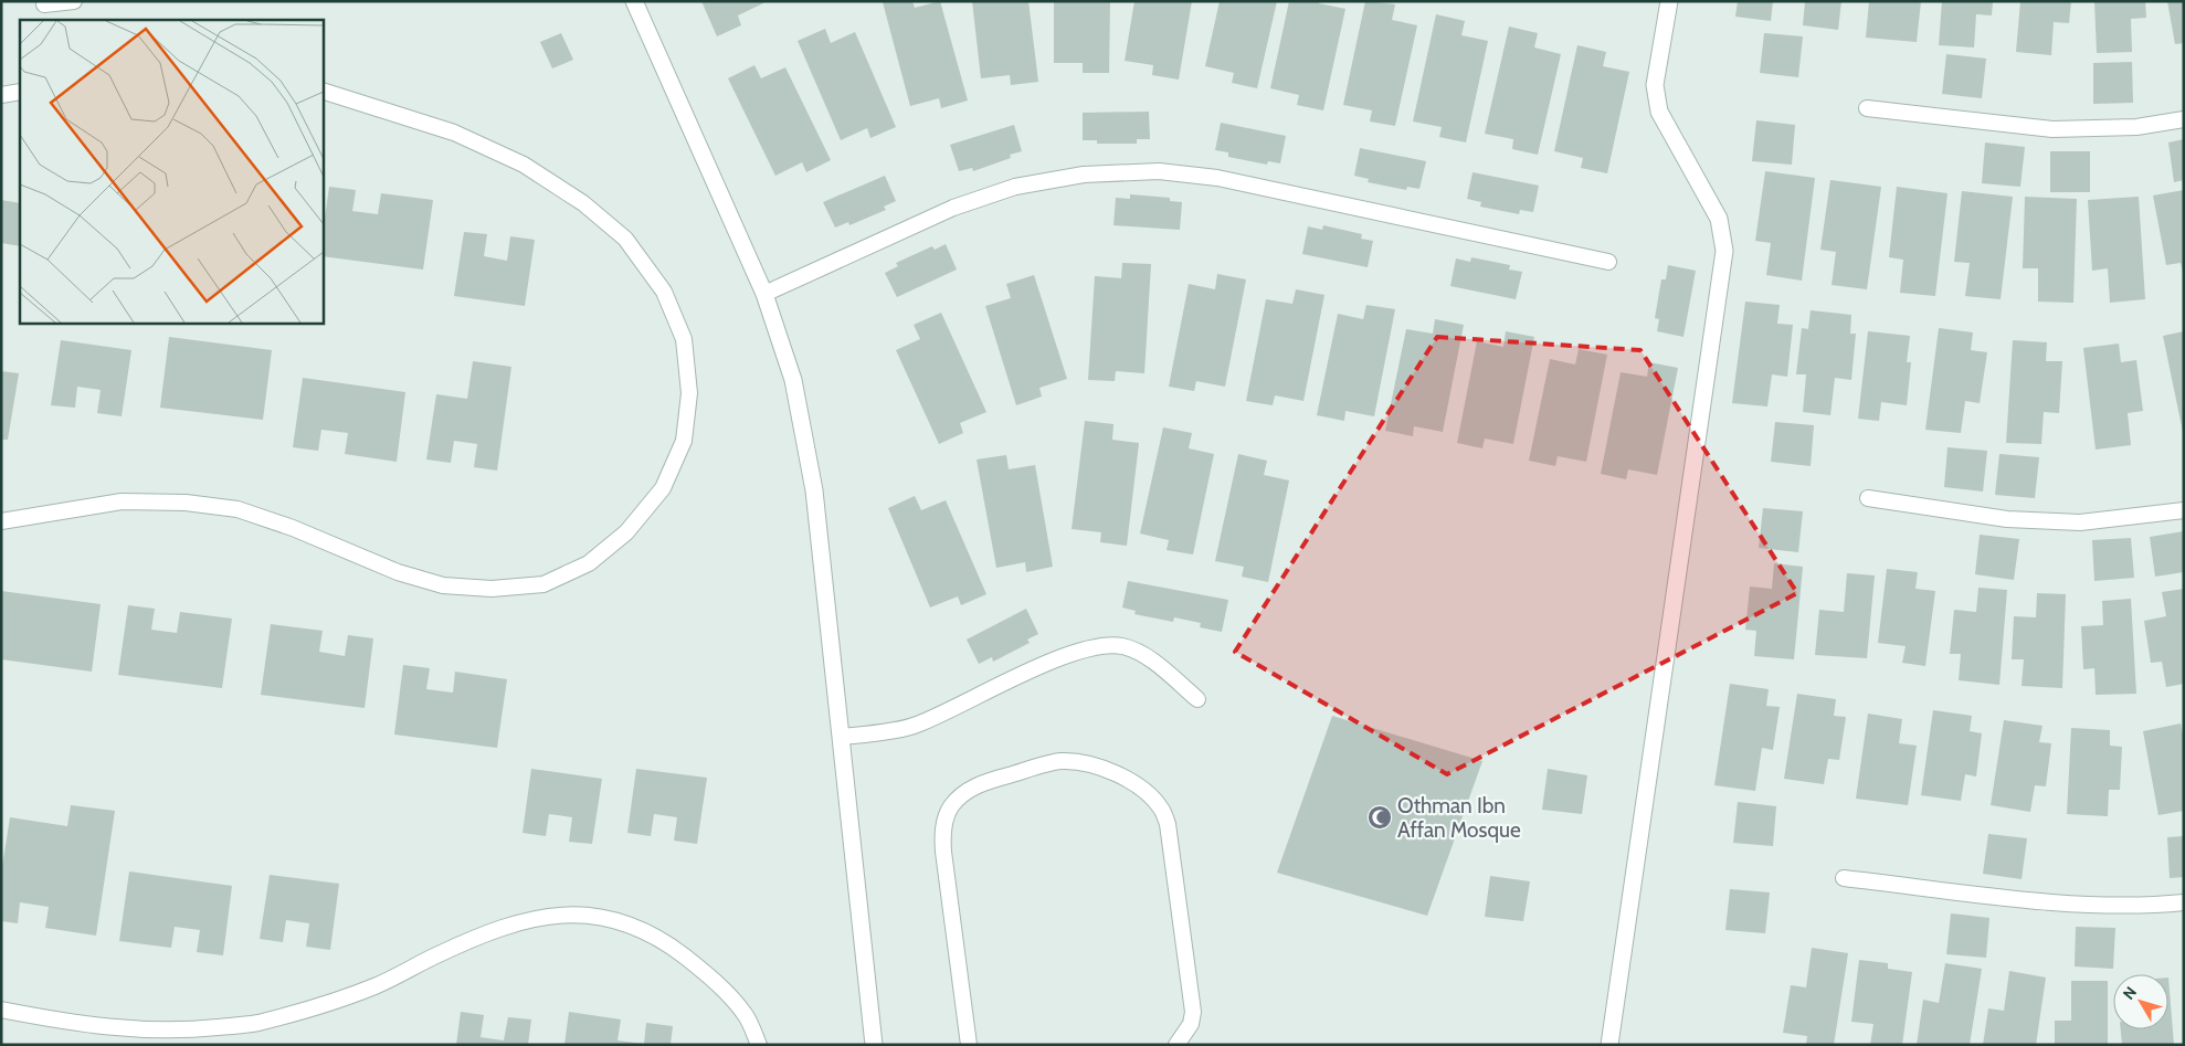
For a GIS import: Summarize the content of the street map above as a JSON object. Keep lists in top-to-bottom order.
{
  "places": {
    "mosque": ["Othman Ibn Affan Mosque"]
  },
  "north": "top left"
}
